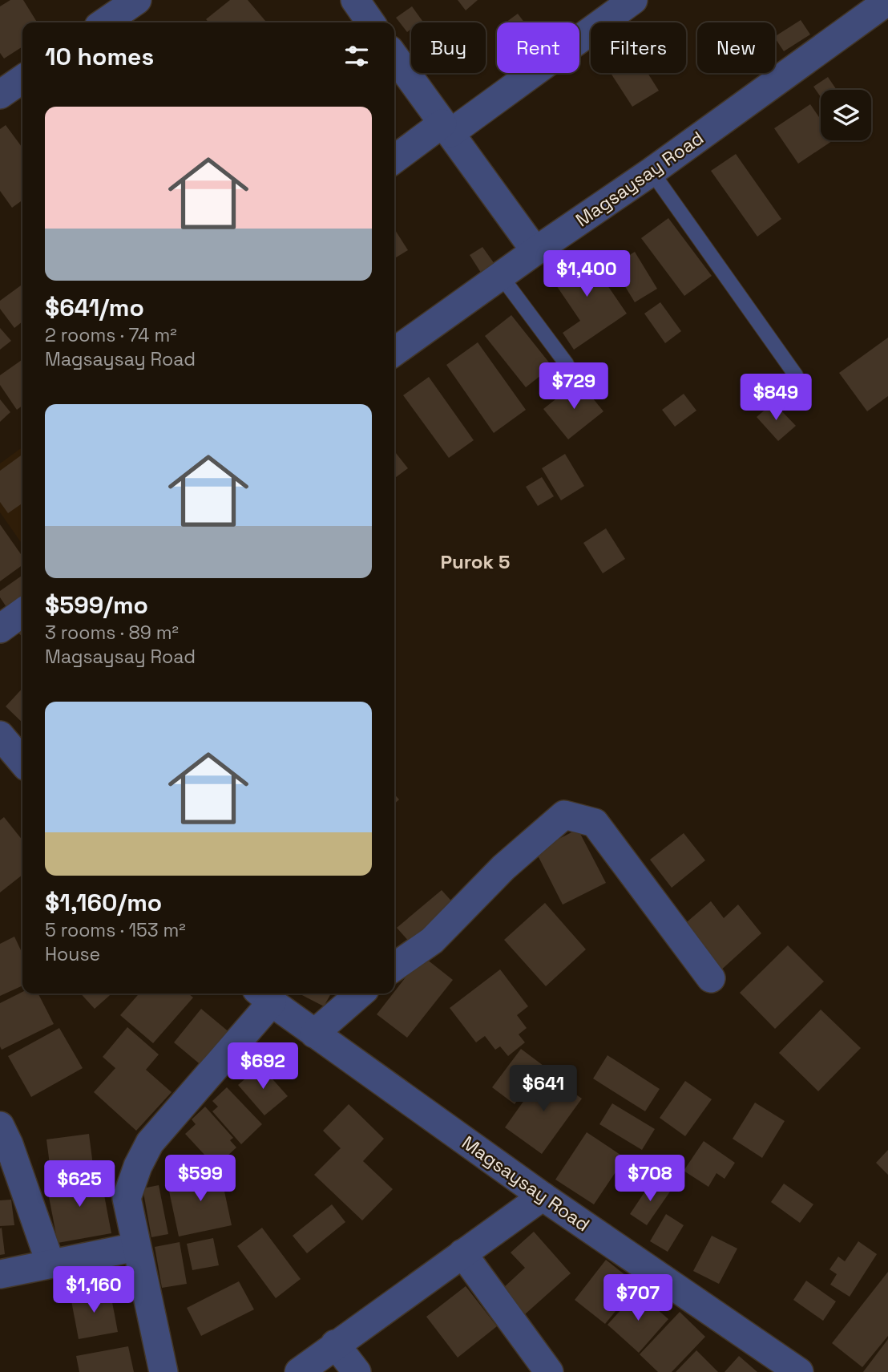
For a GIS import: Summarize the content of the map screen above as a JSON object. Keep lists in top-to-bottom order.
{
  "streets": {
    "street": ["Magsaysay Road"]
  },
  "districts": ["Purok 5"],
  "page": {
    "chip": [
      "Buy",
      "Rent",
      "Filters",
      "New"
    ],
    "heading": "10 homes",
    "list": [
      {
        "name": "$641/mo",
        "note": "2 rooms · 74 m² · Magsaysay Road"
      },
      {
        "name": "$599/mo",
        "note": "3 rooms · 89 m² · Magsaysay Road"
      },
      {
        "name": "$1,160/mo",
        "note": "5 rooms · 153 m² · House"
      }
    ],
    "price": [
      "$1,400",
      "$729",
      "$849",
      "$692",
      "$641",
      "$599",
      "$708",
      "$625",
      "$1,160",
      "$707"
    ]
  }
}
